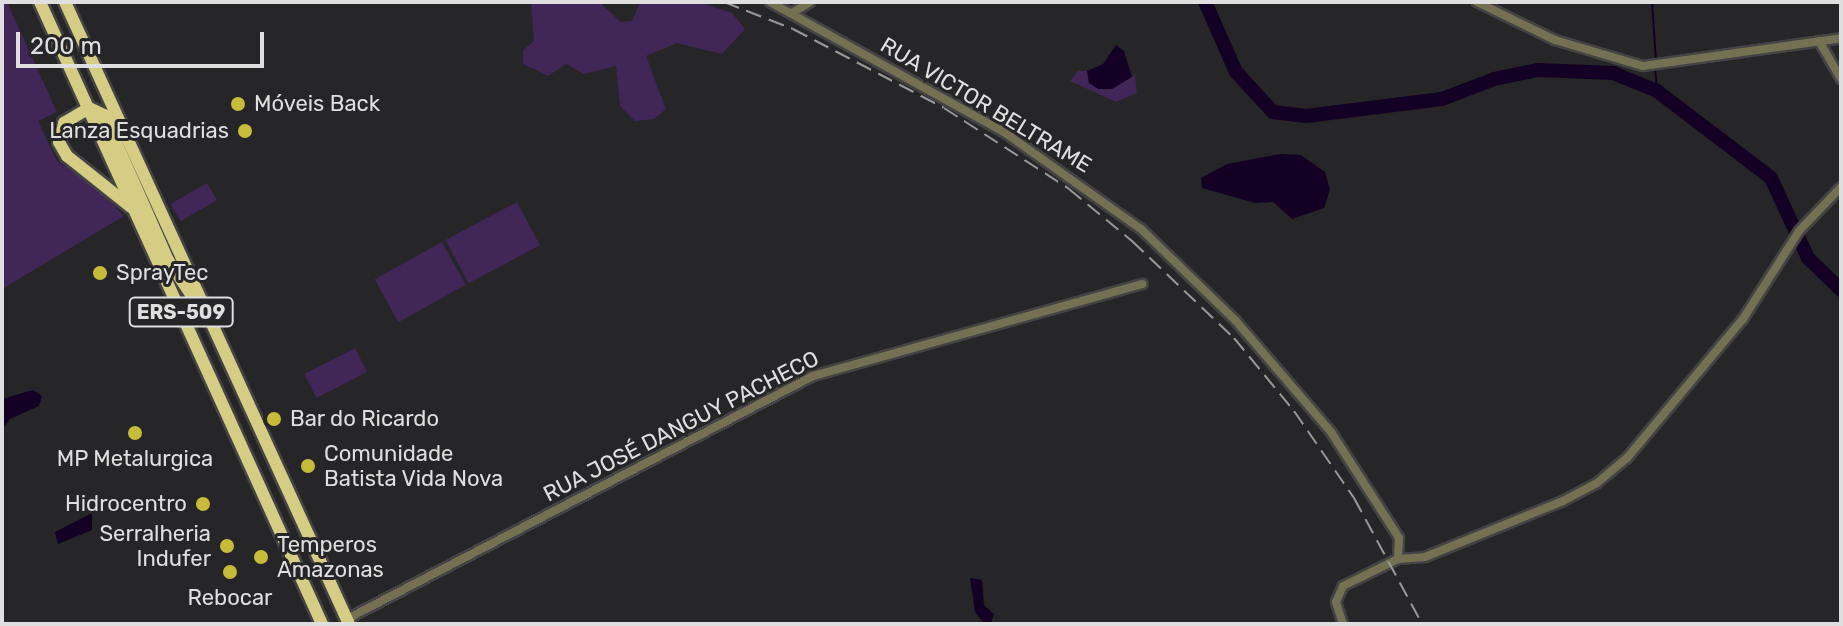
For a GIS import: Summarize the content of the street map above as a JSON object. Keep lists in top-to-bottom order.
{
  "streets": {
    "highway": ["ERS-509"],
    "street": ["RUA VICTOR BELTRAME", "RUA JOSÉ DANGUY PACHECO"]
  },
  "crossings": [
    ["ERS-509", "RUA JOSÉ DANGUY PACHECO"]
  ],
  "places": [
    "Móveis Back",
    "Lanza Esquadrias",
    "SprayTec",
    "Bar do Ricardo",
    "MP Metalurgica",
    "Comunidade Batista Vida Nova",
    "Hidrocentro",
    "Serralheria Indufer",
    "Temperos Amazonas",
    "Rebocar"
  ],
  "scale_bar": "200 m"
}
